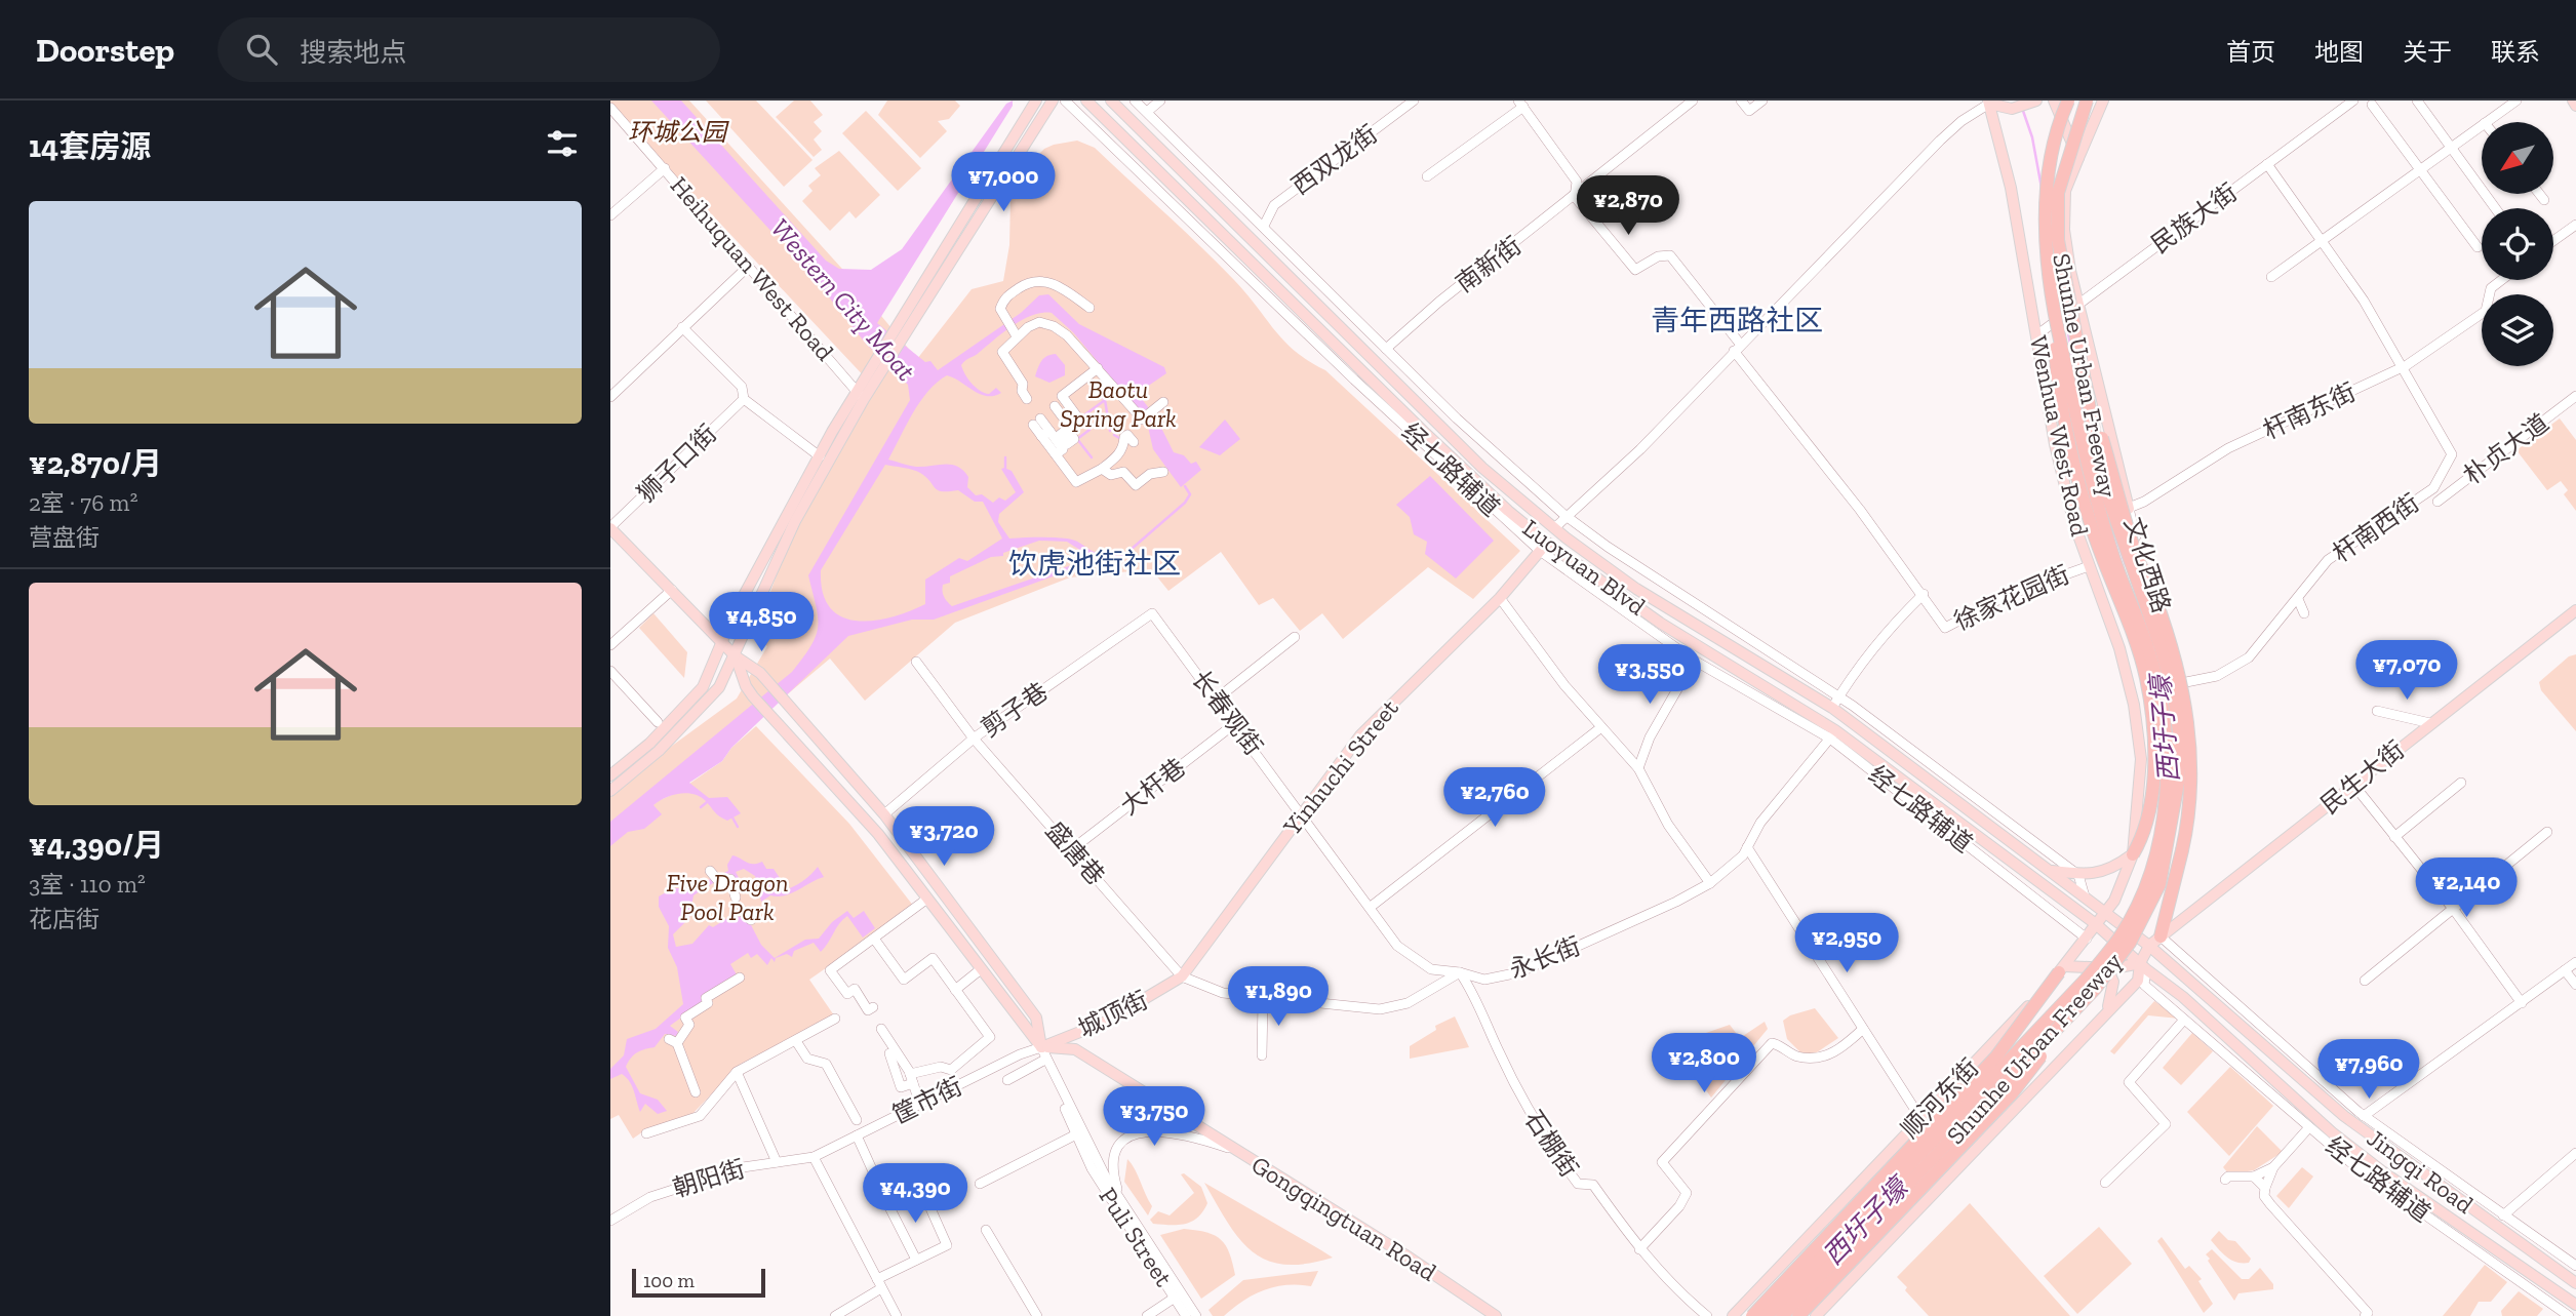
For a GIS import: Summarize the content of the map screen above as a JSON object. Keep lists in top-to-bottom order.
{
  "streets": {
    "highway": ["Shunhe Urban Freeway"],
    "main road": [
      "Wenhua West Road",
      "文化西路",
      "Luoyuan Blvd",
      "Yinhuchi Street",
      "民生大街",
      "城顶街",
      "顺河东街",
      "Jingqi Road",
      "Gongqingtuan Road"
    ],
    "street": [
      "西双龙街",
      "民族大街",
      "南新街",
      "Heihuquan West Road",
      "杆南东街",
      "朴贞大道",
      "狮子口街",
      "经七路辅道",
      "杆南西街",
      "徐家花园街",
      "剪子巷",
      "长春观街",
      "大杆巷",
      "盛唐巷",
      "永长街",
      "筐市街",
      "石棚街",
      "朝阳街",
      "Puli Street"
    ]
  },
  "crossings": [
    ["西双龙街", "经七路辅道"],
    ["民族大街", "Wenhua West Road"],
    ["民族大街", "文化西路"],
    ["南新街", "经七路辅道"],
    ["南新街", "徐家花园街"],
    ["杆南东街", "Wenhua West Road"],
    ["杆南东街", "杆南西街"],
    ["杆南东街", "文化西路"],
    ["Wenhua West Road", "徐家花园街"],
    ["经七路辅道", "Luoyuan Blvd"],
    ["经七路辅道", "Yinhuchi Street"],
    ["经七路辅道", "民生大街"],
    ["经七路辅道", "永长街"],
    ["经七路辅道", "Jingqi Road"],
    ["杆南西街", "文化西路"],
    ["Luoyuan Blvd", "Yinhuchi Street"],
    ["Luoyuan Blvd", "永长街"],
    ["Luoyuan Blvd", "Jingqi Road"],
    ["剪子巷", "长春观街"],
    ["剪子巷", "盛唐巷"],
    ["长春观街", "Yinhuchi Street"],
    ["长春观街", "大杆巷"],
    ["长春观街", "永长街"],
    ["Yinhuchi Street", "盛唐巷"],
    ["Yinhuchi Street", "城顶街"],
    ["民生大街", "Jingqi Road"],
    ["大杆巷", "盛唐巷"],
    ["盛唐巷", "城顶街"],
    ["永长街", "石棚街"],
    ["城顶街", "筐市街"],
    ["城顶街", "Gongqingtuan Road"],
    ["城顶街", "Puli Street"],
    ["筐市街", "朝阳街"],
    ["筐市街", "Gongqingtuan Road"],
    ["筐市街", "Puli Street"],
    ["Gongqingtuan Road", "Puli Street"]
  ],
  "districts": ["青年西路社区", "饮虎池街社区"],
  "water": ["Western City Moat", "西圩子壕"],
  "parks": ["环城公园", "Baotu Spring Park", "Five Dragon Pool Park"],
  "scale_bar": "100 m",
  "north": "bottom left",
  "page": {
    "header": "Doorstep",
    "search": "搜索地点",
    "nav": [
      "首页",
      "地图",
      "关于",
      "联系"
    ],
    "heading": "14套房源",
    "price": [
      "¥7,000",
      "¥2,870",
      "¥4,850",
      "¥7,070",
      "¥3,550",
      "¥2,760",
      "¥3,720",
      "¥2,140",
      "¥2,950",
      "¥1,890",
      "¥2,800",
      "¥7,960",
      "¥3,750",
      "¥4,390"
    ],
    "list": [
      {
        "name": "¥2,870/月",
        "note": "2室 · 76 m² · 营盘街"
      },
      {
        "name": "¥4,390/月",
        "note": "3室 · 110 m² · 花店街"
      }
    ],
    "scale": "100 m"
  }
}
